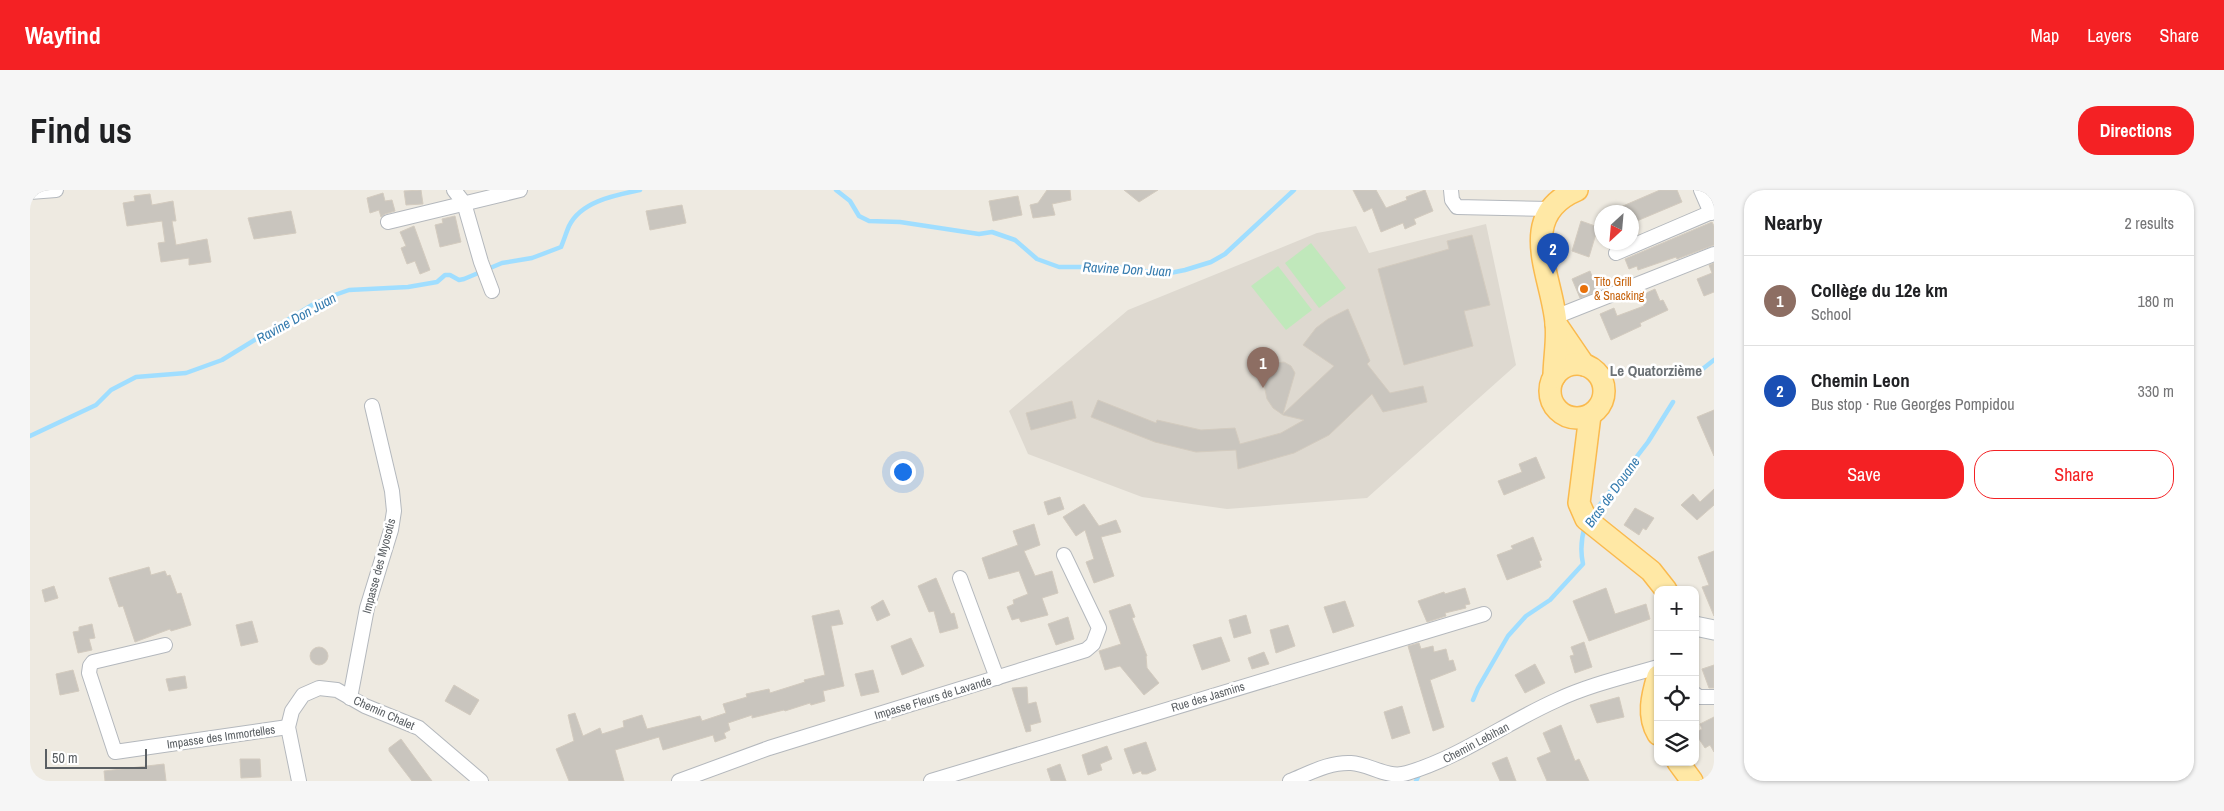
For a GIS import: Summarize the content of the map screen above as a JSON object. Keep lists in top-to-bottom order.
{
  "streets": {
    "street": [
      "Impasse des Myosotis",
      "Rue des Jasmins",
      "Impasse Fleurs de Lavande",
      "Chemin Chalet",
      "Impasse des Immortelles",
      "Chemin Lebihan"
    ]
  },
  "crossings": [
    ["Impasse des Myosotis", "Chemin Chalet"],
    ["Chemin Chalet", "Impasse des Immortelles"]
  ],
  "districts": ["Le Quatorzième"],
  "water": ["Ravine Don Juan", "Bras de Douane"],
  "places": ["Tito Grill & Snacking"],
  "scale_bar": "50 m",
  "north": "bottom left",
  "page": {
    "header": "Wayfind",
    "nav": ["Map", "Layers", "Share"],
    "buttons": [
      "Directions",
      ["Save", "Share"]
    ],
    "title": "Find us",
    "heading": ["Nearby", "2 results"],
    "pins": ["2", "1"],
    "list": [
      {
        "mark": "1",
        "name": "Collège du 12e km",
        "note": "School",
        "value": "180 m"
      },
      {
        "mark": "2",
        "name": "Chemin Leon",
        "note": "Bus stop · Rue Georges Pompidou",
        "value": "330 m"
      }
    ],
    "map_buttons": ["+", "−"],
    "scale": "50 m"
  }
}
